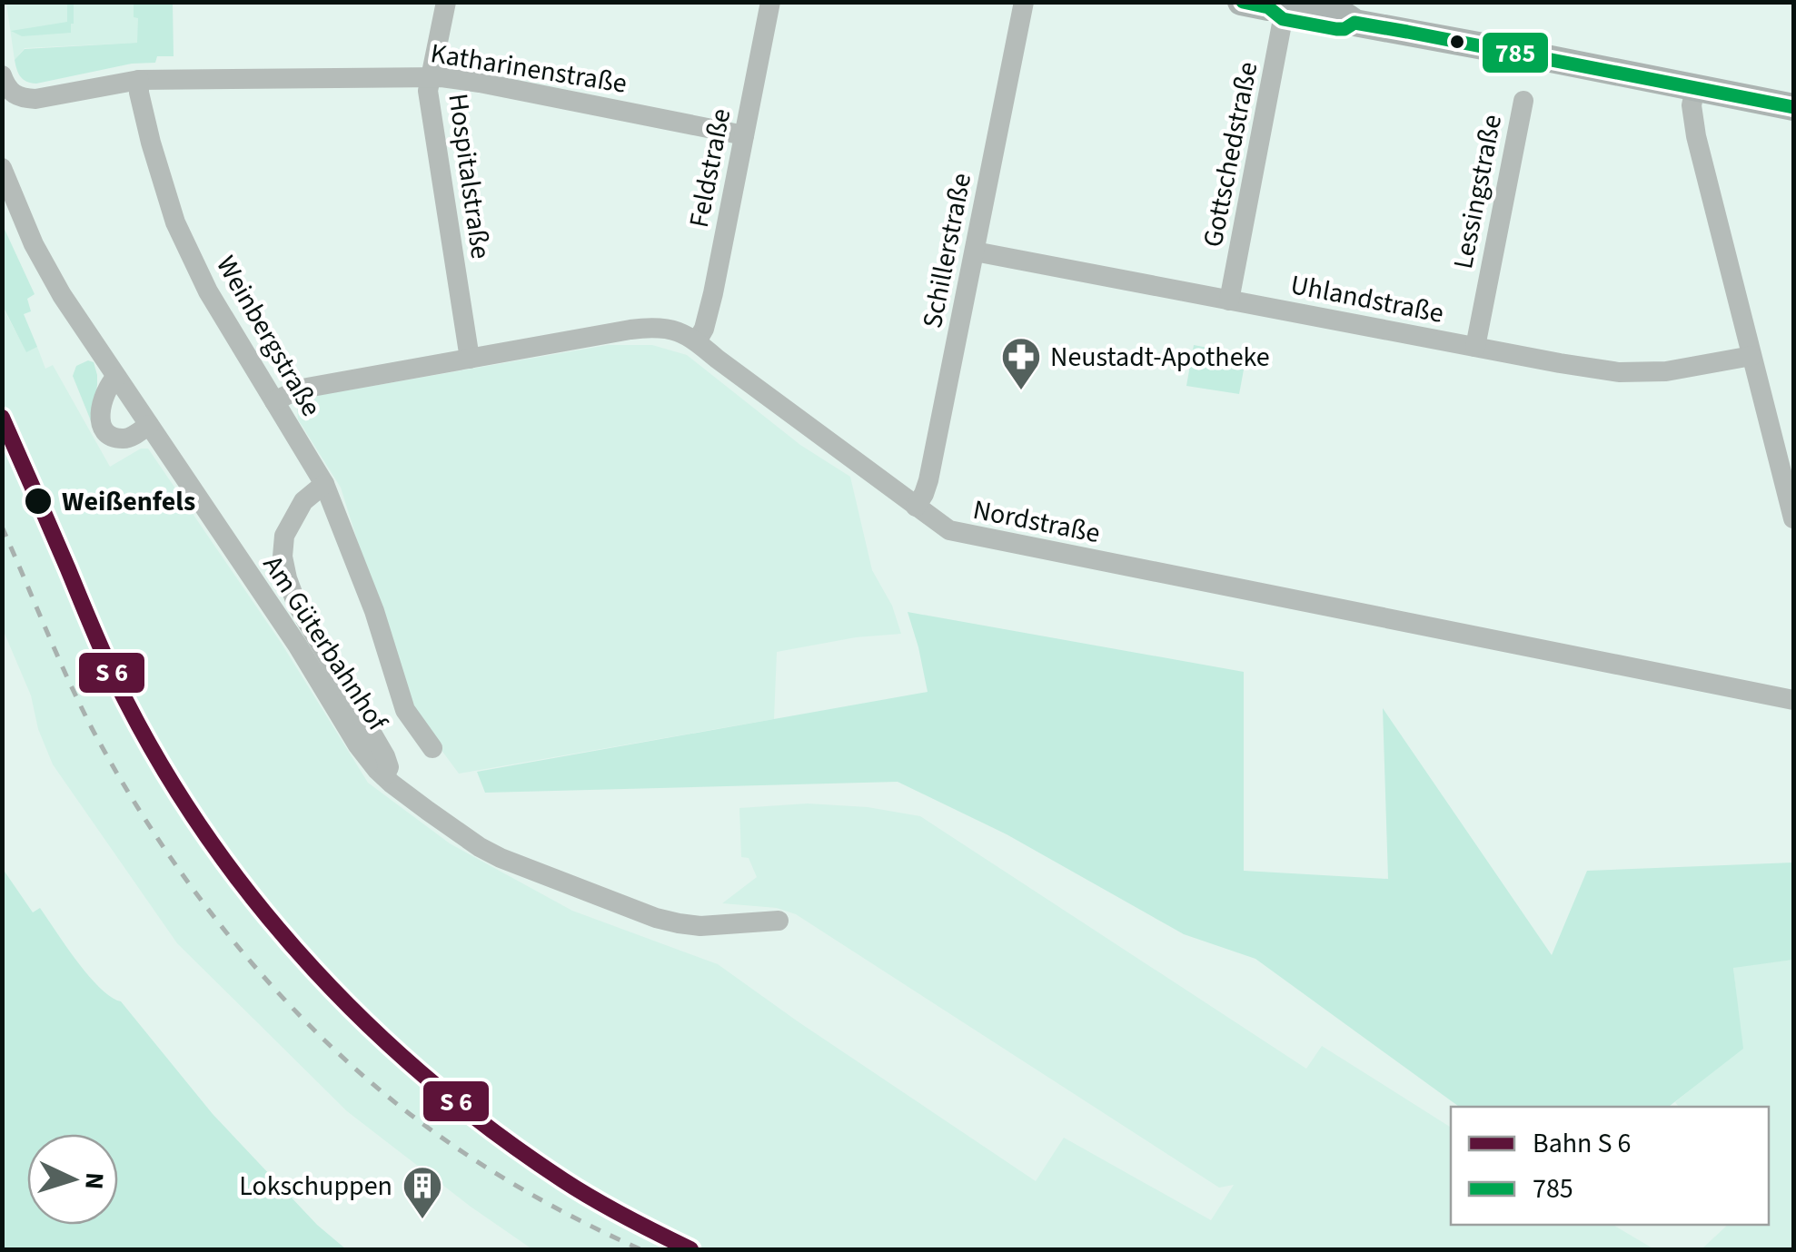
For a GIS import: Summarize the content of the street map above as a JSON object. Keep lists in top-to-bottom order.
{
  "streets": {
    "street": [
      "Katharinenstraße",
      "Gottschedstraße",
      "Feldstraße",
      "Hospitalstraße",
      "Lessingstraße",
      "Schillerstraße",
      "Uhlandstraße",
      "Weinbergstraße",
      "Nordstraße",
      "Am Güterbahnhof"
    ]
  },
  "crossings": [
    ["Katharinenstraße", "Feldstraße"],
    ["Katharinenstraße", "Hospitalstraße"],
    ["Katharinenstraße", "Weinbergstraße"],
    ["Gottschedstraße", "Uhlandstraße"],
    ["Feldstraße", "Nordstraße"],
    ["Hospitalstraße", "Nordstraße"],
    ["Lessingstraße", "Uhlandstraße"],
    ["Schillerstraße", "Uhlandstraße"],
    ["Schillerstraße", "Nordstraße"],
    ["Weinbergstraße", "Nordstraße"]
  ],
  "places": {
    "pharmacy": ["Neustadt-Apotheke"],
    "other": ["Weißenfels"],
    "building": ["Lokschuppen"]
  },
  "lines": ["transit line 785"],
  "legend": ["Bahn S 6", "785"],
  "north": "right"
}
